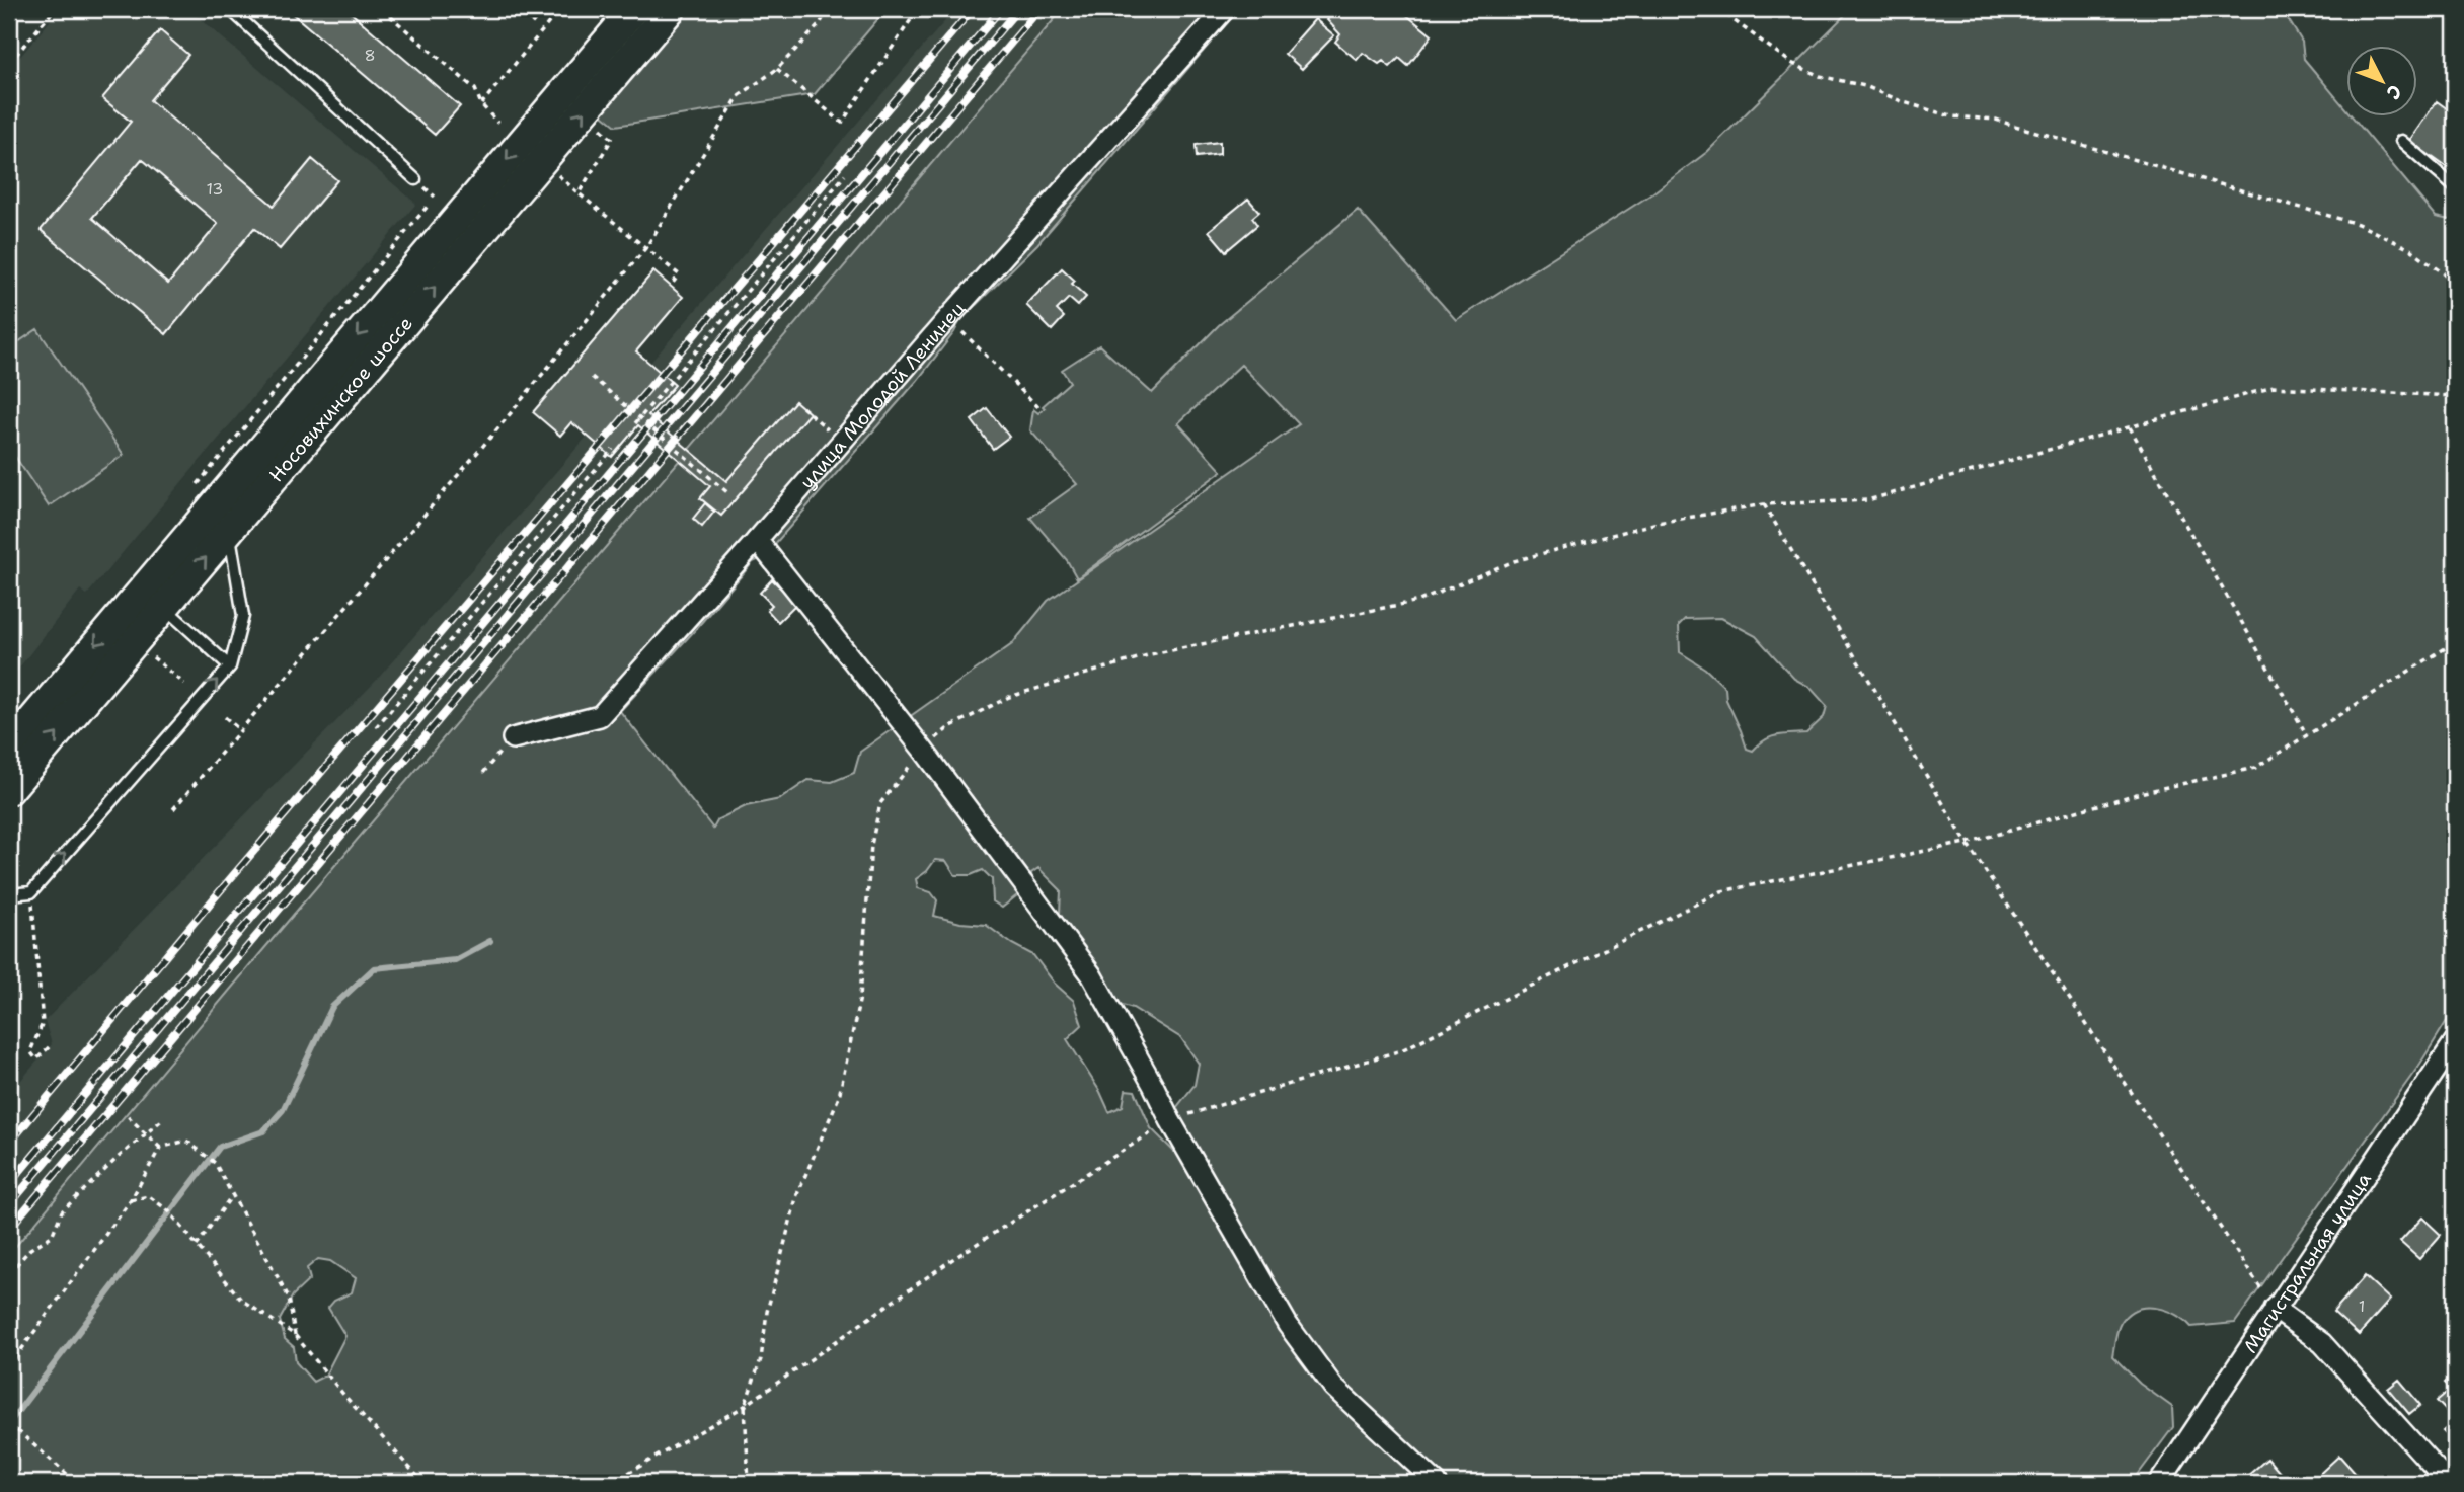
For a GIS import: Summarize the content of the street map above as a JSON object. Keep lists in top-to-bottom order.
{
  "streets": {
    "main road": ["Носовихинское шоссе"],
    "street": ["улица Молодой Ленинец", "Магистральная улица"]
  },
  "house_numbers": ["8", "13", "1"],
  "north": "bottom right"
}
